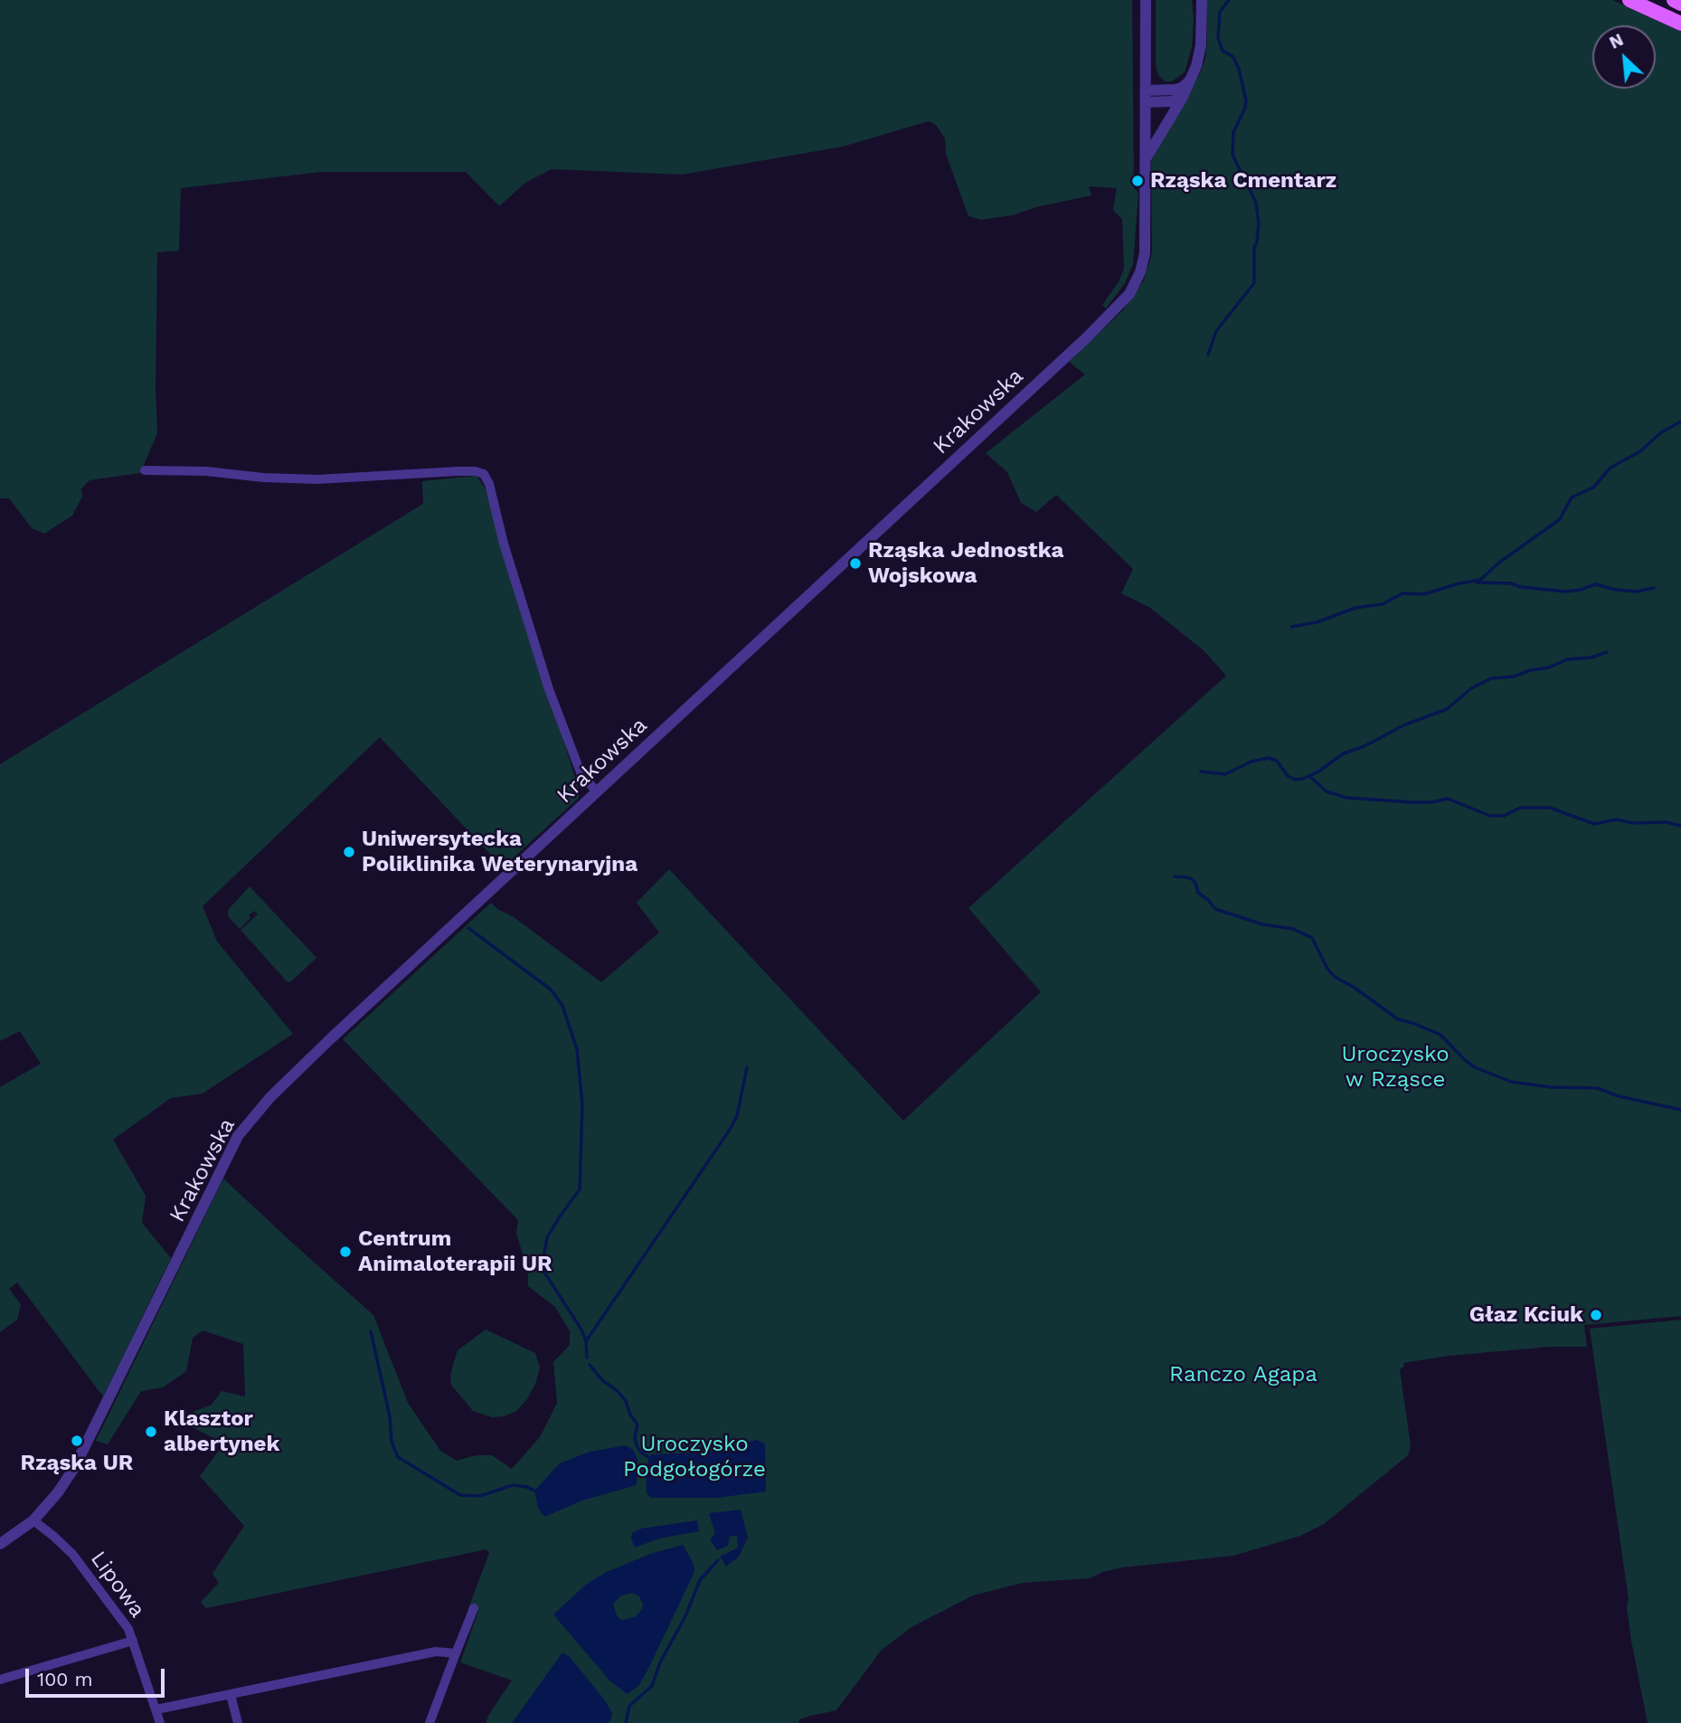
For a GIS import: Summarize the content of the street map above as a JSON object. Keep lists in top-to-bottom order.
{
  "streets": {
    "street": ["Krakowska", "Lipowa"]
  },
  "crossings": [
    ["Krakowska", "Lipowa"]
  ],
  "parks": ["Uroczysko w Rząsce", "Ranczo Agapa", "Uroczysko Podgołogórze"],
  "places": [
    "Rząska Cmentarz",
    "Rząska Jednostka Wojskowa",
    "Uniwersytecka Poliklinika Weterynaryjna",
    "Centrum Animaloterapii UR",
    "Głaz Kciuk",
    "Klasztor albertynek",
    "Rząska UR"
  ],
  "scale_bar": "100 m",
  "north": "top left"
}
